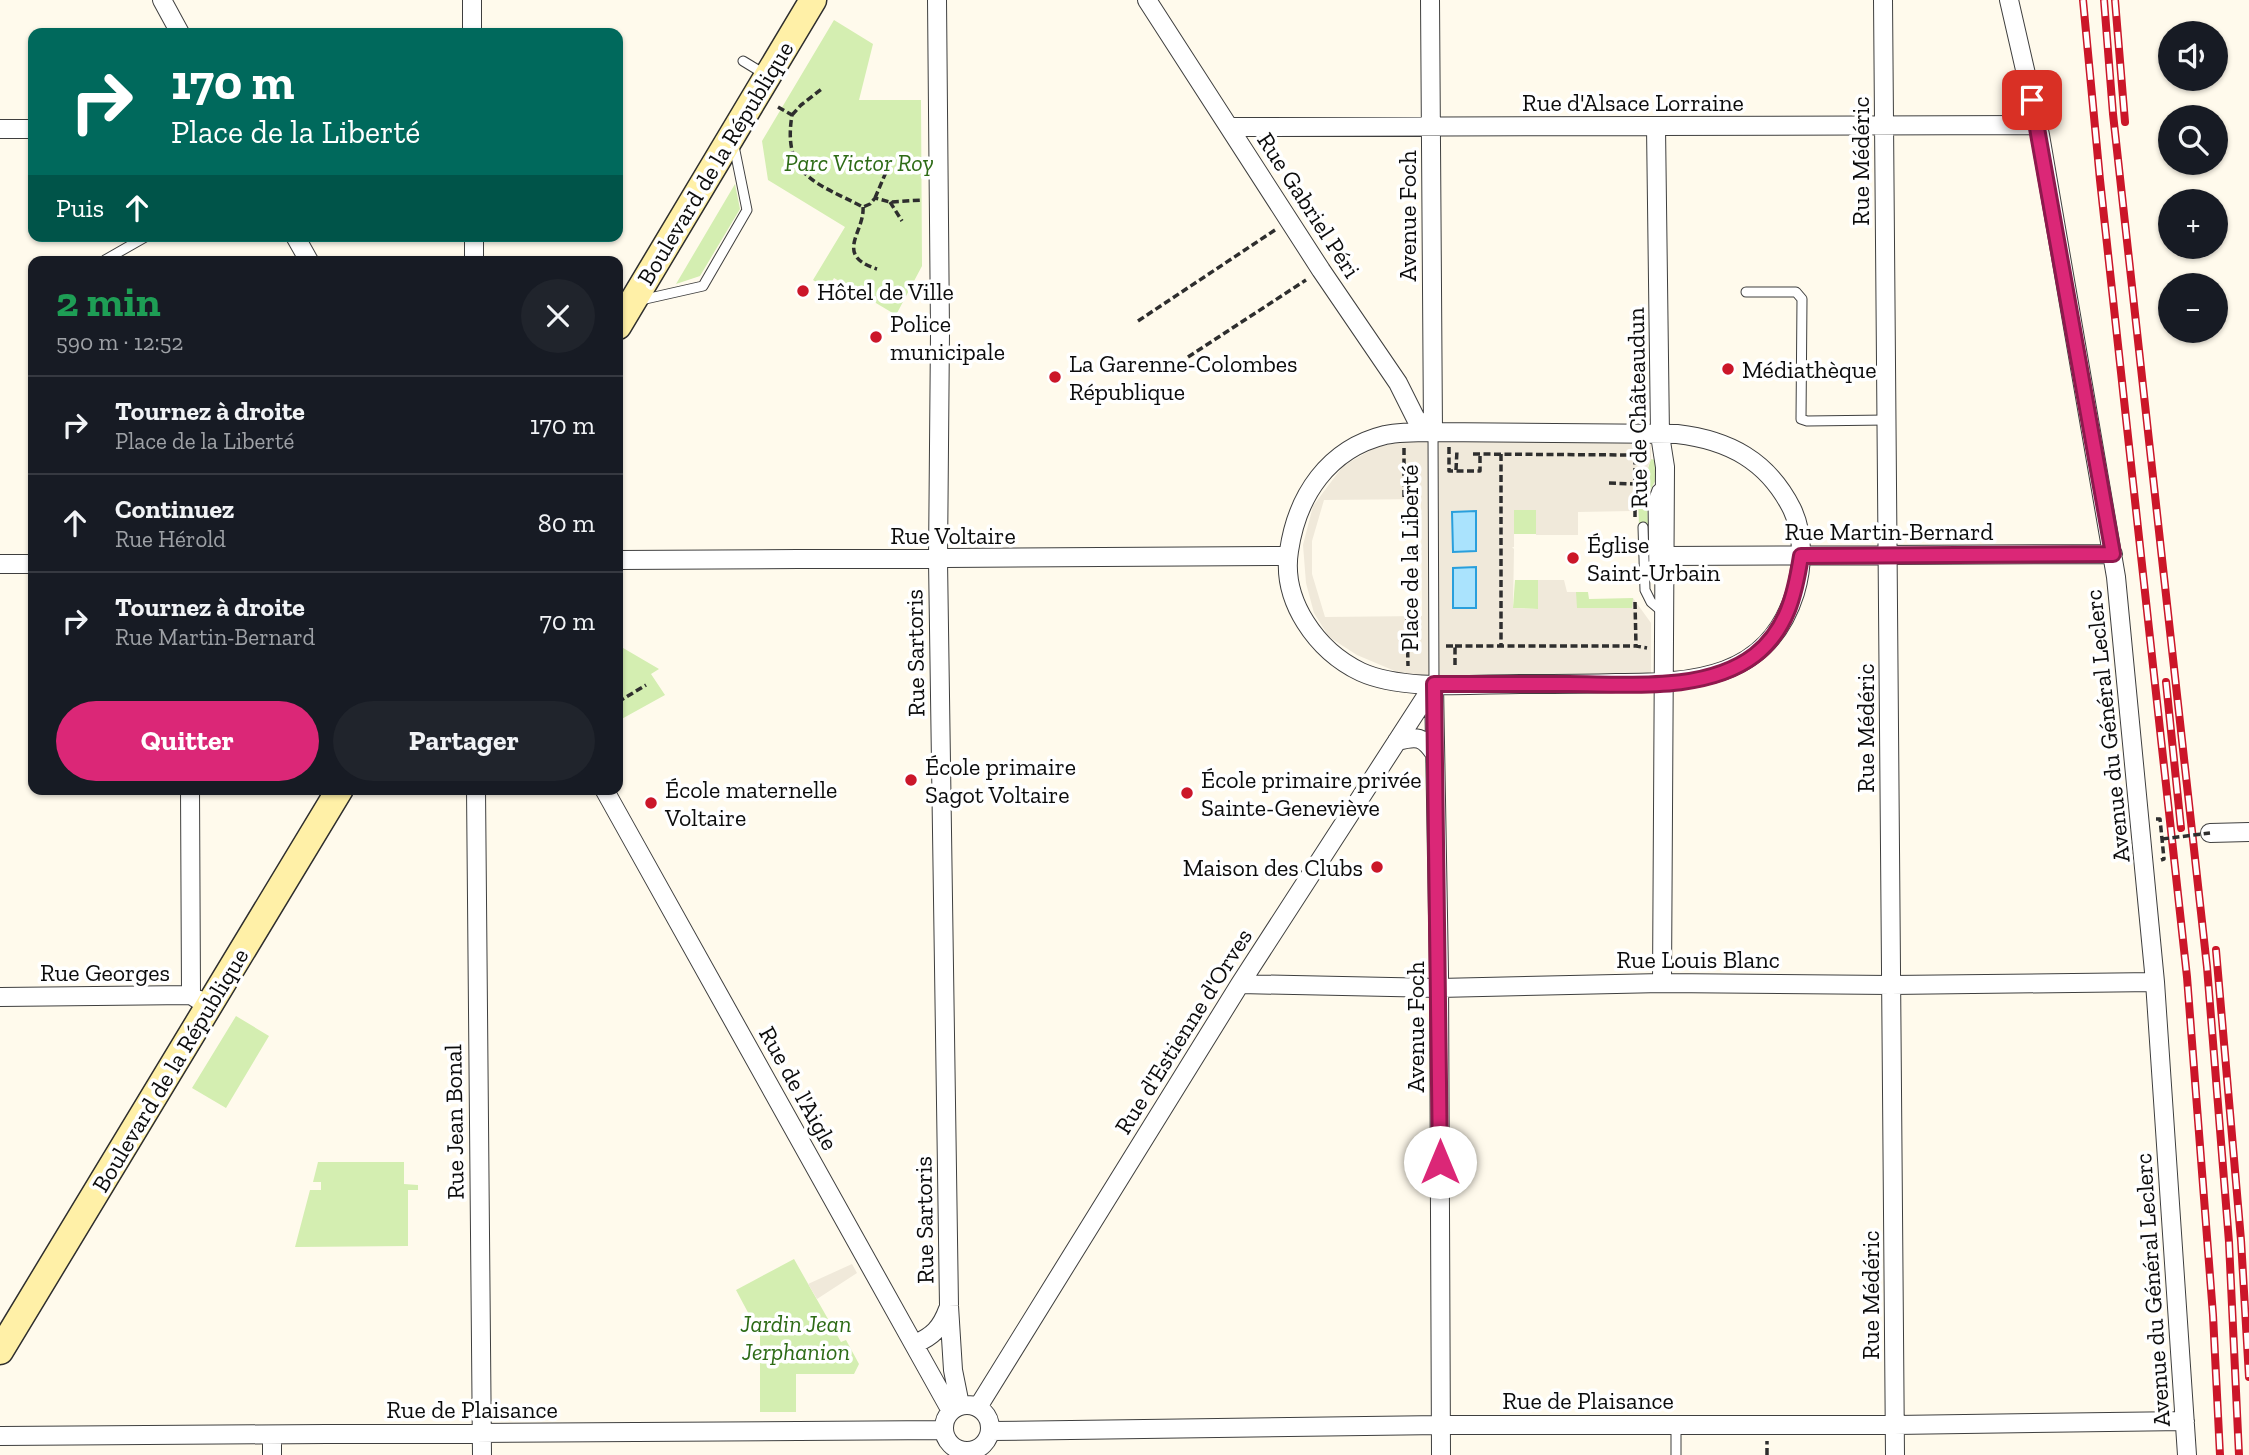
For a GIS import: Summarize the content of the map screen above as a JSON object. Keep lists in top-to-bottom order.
{
  "streets": {
    "main road": ["Boulevard de la République"],
    "street": [
      "Rue d'Alsace Lorraine",
      "Rue Médéric",
      "Rue Gabriel Péri",
      "Avenue Foch",
      "Rue de Châteaudun",
      "Rue Martin-Bernard",
      "Rue Voltaire",
      "Place de la Liberté",
      "Rue Sartoris",
      "Avenue du Général Leclerc",
      "Rue Louis Blanc",
      "Rue Georges",
      "Rue d'Estienne d'Orves",
      "Rue de l'Aigle",
      "Rue Jean Bonal",
      "Rue de Plaisance"
    ]
  },
  "crossings": [
    ["Rue d'Alsace Lorraine", "Rue Médéric"],
    ["Rue d'Alsace Lorraine", "Rue Gabriel Péri"],
    ["Rue d'Alsace Lorraine", "Avenue Foch"],
    ["Rue d'Alsace Lorraine", "Rue de Châteaudun"],
    ["Rue d'Alsace Lorraine", "Avenue du Général Leclerc"],
    ["Rue Médéric", "Rue Martin-Bernard"],
    ["Rue Médéric", "Rue Louis Blanc"],
    ["Rue Médéric", "Rue de Plaisance"],
    ["Boulevard de la République", "Rue Georges"],
    ["Rue Gabriel Péri", "Avenue Foch"],
    ["Rue Gabriel Péri", "Place de la Liberté"],
    ["Avenue Foch", "Place de la Liberté"],
    ["Avenue Foch", "Rue Louis Blanc"],
    ["Avenue Foch", "Rue d'Estienne d'Orves"],
    ["Avenue Foch", "Rue de Plaisance"],
    ["Rue de Châteaudun", "Rue Martin-Bernard"],
    ["Rue de Châteaudun", "Place de la Liberté"],
    ["Rue de Châteaudun", "Rue Louis Blanc"],
    ["Rue Martin-Bernard", "Place de la Liberté"],
    ["Rue Martin-Bernard", "Avenue du Général Leclerc"],
    ["Rue Voltaire", "Place de la Liberté"],
    ["Rue Voltaire", "Rue Sartoris"],
    ["Place de la Liberté", "Rue d'Estienne d'Orves"],
    ["Rue Sartoris", "Rue d'Estienne d'Orves"],
    ["Rue Sartoris", "Rue de l'Aigle"],
    ["Rue Sartoris", "Rue de Plaisance"],
    ["Avenue du Général Leclerc", "Rue Louis Blanc"],
    ["Avenue du Général Leclerc", "Rue de Plaisance"],
    ["Rue Louis Blanc", "Rue d'Estienne d'Orves"],
    ["Rue d'Estienne d'Orves", "Rue de l'Aigle"],
    ["Rue d'Estienne d'Orves", "Rue de Plaisance"],
    ["Rue de l'Aigle", "Rue de Plaisance"],
    ["Rue Jean Bonal", "Rue de Plaisance"]
  ],
  "parks": ["Parc Victor Roy", "Jardin Jean Jerphanion"],
  "places": [
    "Hôtel de Ville",
    "Police municipale",
    "Médiathèque",
    "La Garenne-Colombes République",
    "Église Saint-Urbain",
    "École primaire Sagot Voltaire",
    "École primaire privée Sainte-Geneviève",
    "École maternelle Voltaire",
    "Maison des Clubs"
  ],
  "page": {
    "map_buttons": ["+", "−"],
    "turn": ["170 m", "Place de la Liberté"],
    "then": "Puis",
    "heading": ["2 min", "590 m · 12:52"],
    "list": [
      {
        "name": "Tournez à droite",
        "note": "Place de la Liberté",
        "value": "170 m"
      },
      {
        "name": "Continuez",
        "note": "Rue Hérold",
        "value": "80 m"
      },
      {
        "name": "Tournez à droite",
        "note": "Rue Martin-Bernard",
        "value": "70 m"
      }
    ],
    "buttons": ["Quitter", "Partager"]
  }
}
